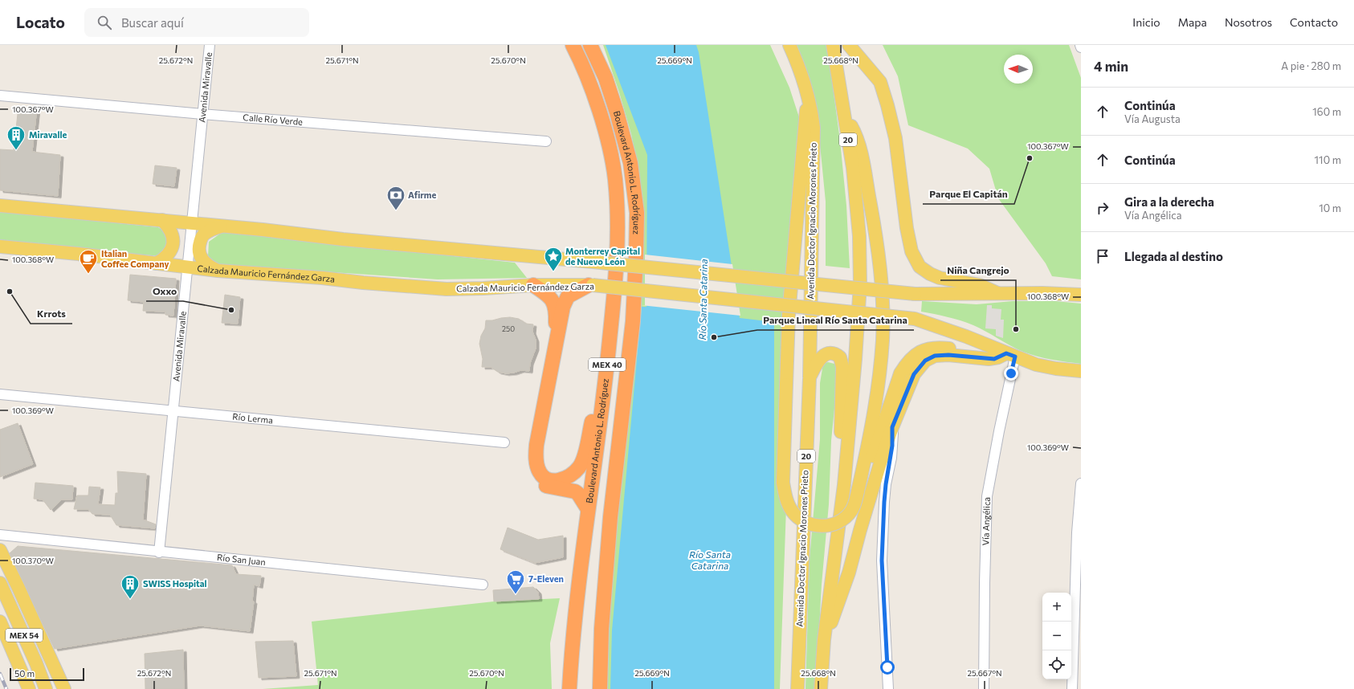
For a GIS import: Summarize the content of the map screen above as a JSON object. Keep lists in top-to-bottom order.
{
  "streets": {
    "highway": ["Boulevard Antonio L. Rodríguez", "MEX 40"],
    "main road": [
      "20",
      "Avenida Doctor Ignacio Morones Prieto",
      "Calzada Mauricio Fernández Garza",
      "MEX 54"
    ],
    "street": [
      "Avenida Miravalle",
      "Calle Río Verde",
      "Río Lerma",
      "Vía Angélica",
      "Río San Juan"
    ]
  },
  "crossings": [
    ["Avenida Miravalle", "Calle Río Verde"],
    ["Avenida Miravalle", "Calzada Mauricio Fernández Garza"],
    ["Avenida Miravalle", "Río Lerma"],
    ["Avenida Miravalle", "Río San Juan"],
    ["Calzada Mauricio Fernández Garza", "Vía Angélica"]
  ],
  "water": ["Río Santa Catarina"],
  "places": {
    "building": ["Miravalle", "SWISS Hospital"],
    "other": [
      "Parque El Capitán",
      "Krrots",
      "Oxxo",
      "Niña Cangrejo",
      "Parque Lineal Río Santa Catarina"
    ],
    "bank": ["Afirme"],
    "place": ["Monterrey Capital de Nuevo León"],
    "cafe": ["Italian Coffee Company"],
    "supermarket": ["7-Eleven"]
  },
  "house_numbers": ["250"],
  "scale_bar": "50 m",
  "north": "left",
  "page": {
    "header": "Locato",
    "search": "Buscar aquí",
    "nav": [
      "Inicio",
      "Mapa",
      "Nosotros",
      "Contacto"
    ],
    "heading": ["4 min", "A pie · 280 m"],
    "list": [
      ["Continúa", "Vía Augusta", "160 m"],
      ["Continúa", "110 m"],
      ["Gira a la derecha", "Vía Angélica", "10 m"],
      "Llegada al destino"
    ],
    "map_buttons": ["+", "−"],
    "scale": "50 m"
  },
  "coordinates": [
    "25.672°N",
    "25.671°N",
    "25.670°N",
    "25.669°N",
    "25.668°N",
    "100.367°W",
    "100.368°W",
    "100.369°W",
    "100.370°W",
    "25.667°N"
  ]
}
